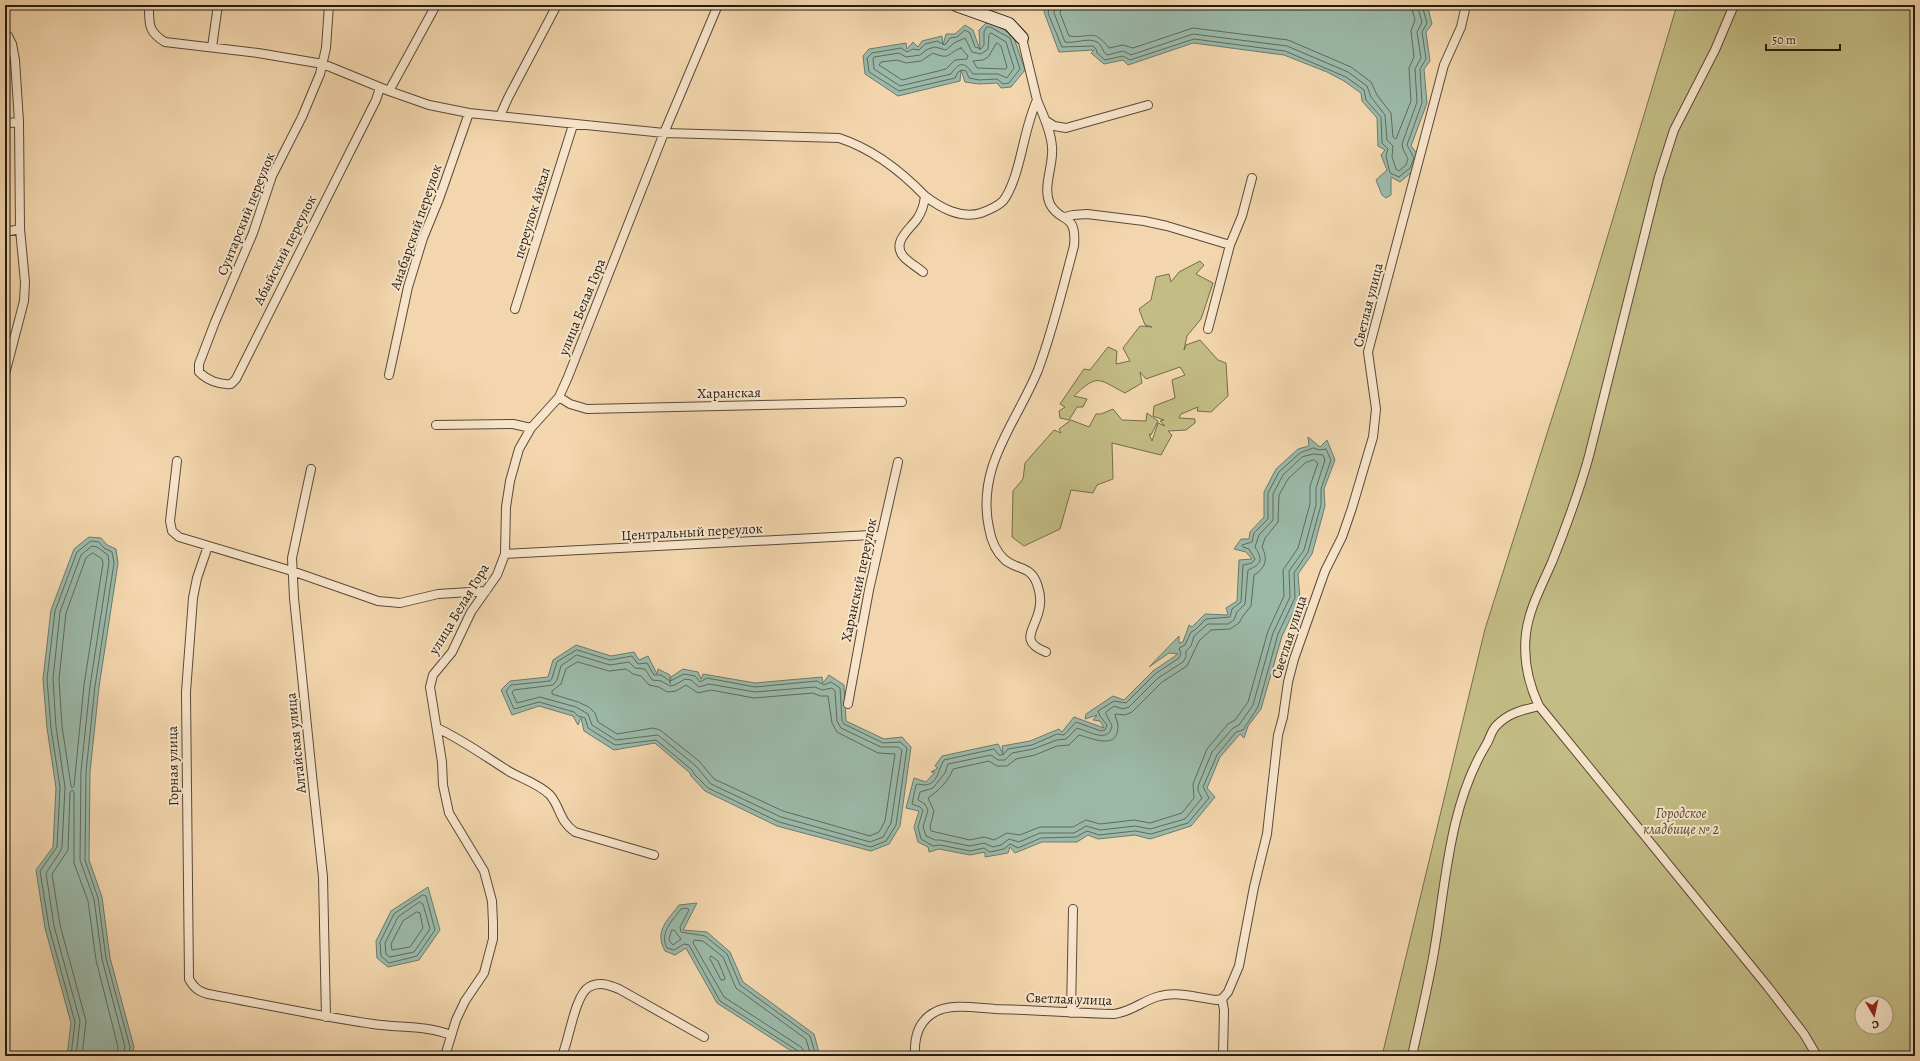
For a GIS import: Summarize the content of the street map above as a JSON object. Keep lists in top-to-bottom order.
{
  "streets": {
    "street": [
      "переулок Айхал",
      "Сунтарский переулок",
      "Анабарский переулок",
      "Абыйский переулок",
      "Светлая улица",
      "улица Белая Гора",
      "Харанская",
      "Центральный переулок",
      "Харанский переулок",
      "Алтайская улица",
      "Горная улица"
    ]
  },
  "crossings": [
    ["Сунтарский переулок", "Абыйский переулок"],
    ["улица Белая Гора", "Харанская"],
    ["улица Белая Гора", "Центральный переулок"],
    ["Центральный переулок", "Харанский переулок"],
    ["Алтайская улица", "Горная улица"]
  ],
  "parks": ["Городское кладбище № 2"],
  "scale_bar": "50 m",
  "north": "bottom"
}
